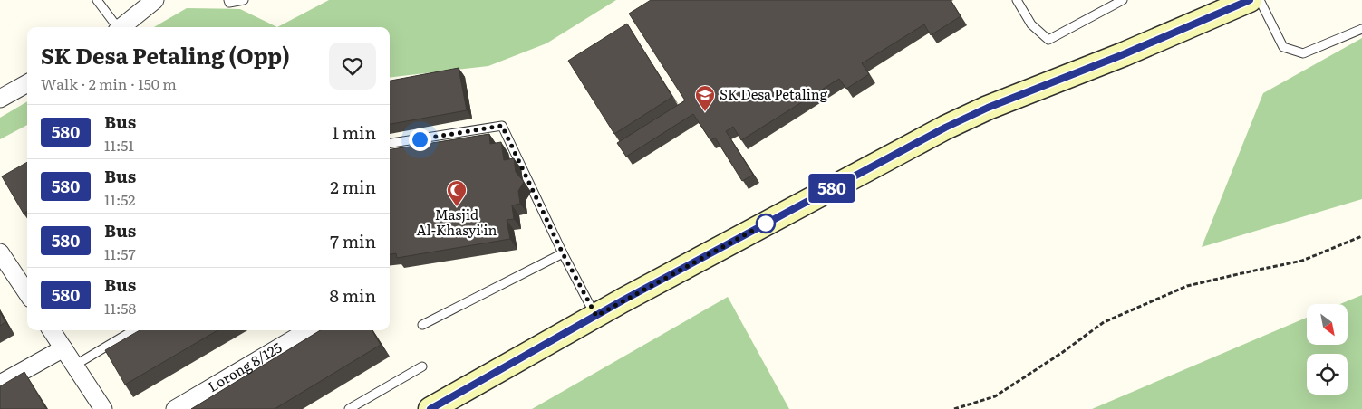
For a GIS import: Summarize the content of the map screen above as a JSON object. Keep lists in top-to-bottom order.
{
  "streets": {
    "street": ["Lorong 8/125"]
  },
  "places": {
    "school or university": ["SK Desa Petaling"],
    "mosque": ["Masjid Al-Khasyi'in"]
  },
  "lines": ["bus line 580"],
  "north": "bottom right",
  "page": {
    "on_map": "580",
    "heading": ["SK Desa Petaling (Opp)", "Walk · 2 min · 150 m"],
    "list": [
      {
        "mark": "580",
        "name": "Bus",
        "note": "11:51",
        "value": "1 min"
      },
      {
        "mark": "580",
        "name": "Bus",
        "note": "11:52",
        "value": "2 min"
      },
      {
        "mark": "580",
        "name": "Bus",
        "note": "11:57",
        "value": "7 min"
      },
      {
        "mark": "580",
        "name": "Bus",
        "note": "11:58",
        "value": "8 min"
      }
    ]
  }
}
